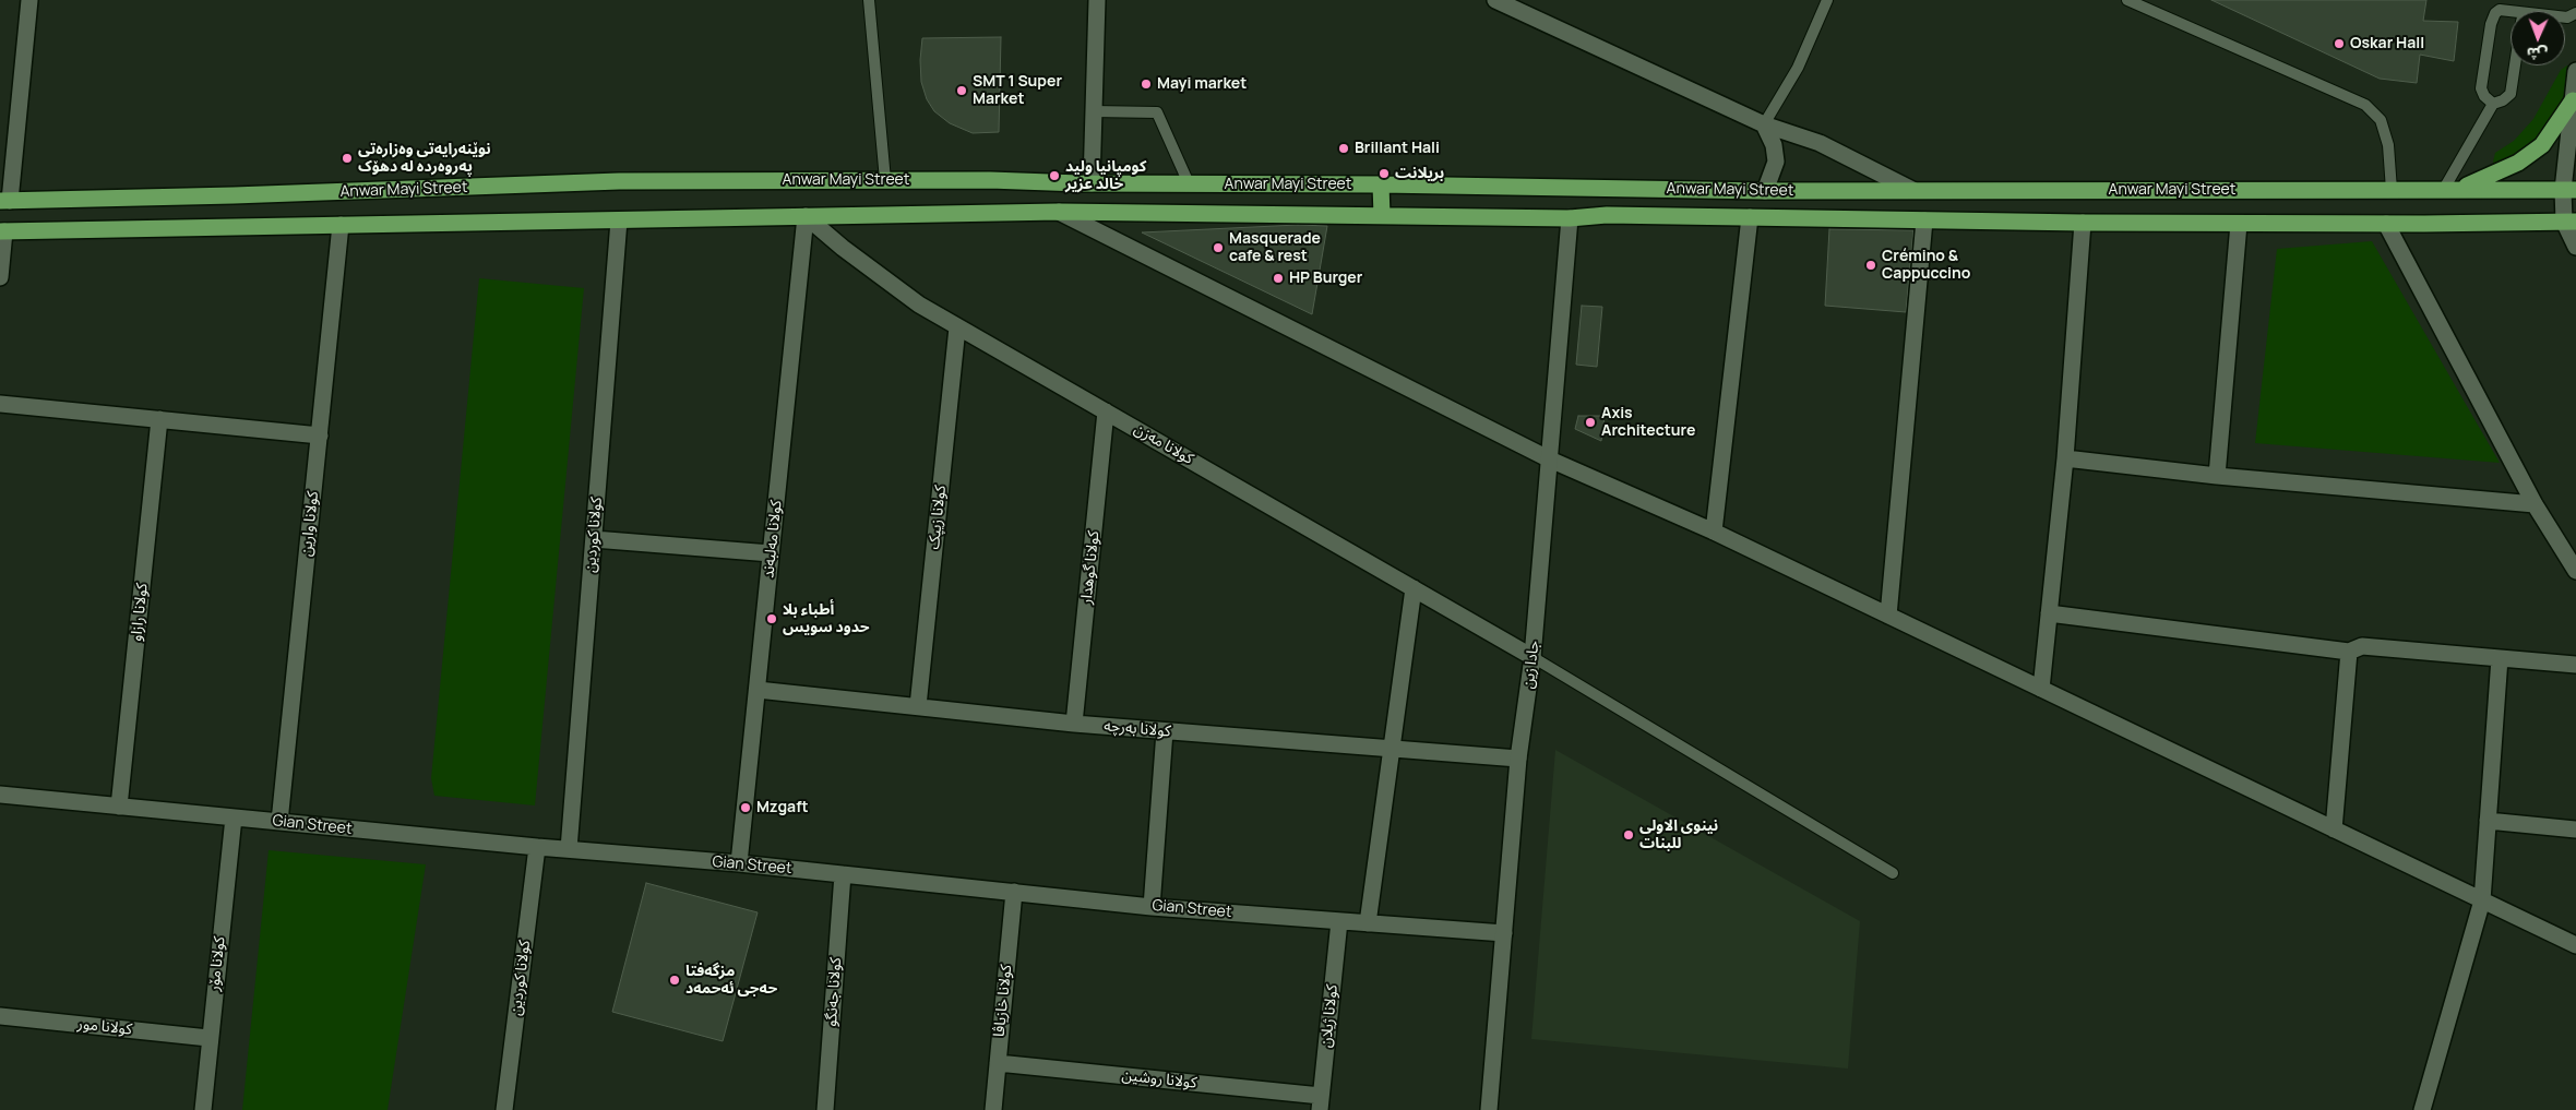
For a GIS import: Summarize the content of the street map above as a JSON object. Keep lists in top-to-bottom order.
{
  "streets": {
    "main road": ["Anwar Mayi Street"],
    "street": [
      "کولانا مەزن",
      "کولانا زیپک",
      "کولانا وارین",
      "کولانا کوردین",
      "کولانا مەلبەند",
      "کولانا گوهدار",
      "کولانا رازاو",
      "جادا زین",
      "کولانا بەرچە",
      "Gian Street",
      "کولانا مۆر",
      "کولانا جەنگو",
      "کولانا خازیاڤا",
      "کولانا ژیلان",
      "کولانا مور",
      "کولانا روشین"
    ]
  },
  "crossings": [
    ["Anwar Mayi Street", "کولانا مەزن"],
    ["Anwar Mayi Street", "کولانا وارین"],
    ["Anwar Mayi Street", "کولانا کوردین"],
    ["Anwar Mayi Street", "کولانا مەلبەند"],
    ["Anwar Mayi Street", "جادا زین"],
    ["کولانا مەزن", "کولانا زیپک"],
    ["کولانا مەزن", "کولانا مەلبەند"],
    ["کولانا مەزن", "کولانا گوهدار"],
    ["کولانا مەزن", "جادا زین"],
    ["کولانا زیپک", "کولانا بەرچە"],
    ["کولانا وارین", "Gian Street"],
    ["کولانا کوردین", "Gian Street"],
    ["کولانا مەلبەند", "کولانا بەرچە"],
    ["کولانا مەلبەند", "Gian Street"],
    ["کولانا گوهدار", "کولانا بەرچە"],
    ["کولانا رازاو", "Gian Street"],
    ["جادا زین", "کولانا بەرچە"],
    ["جادا زین", "Gian Street"],
    ["Gian Street", "کولانا مۆر"],
    ["Gian Street", "کولانا جەنگو"],
    ["Gian Street", "کولانا خازیاڤا"],
    ["Gian Street", "کولانا ژیلان"],
    ["کولانا مۆر", "کولانا مور"],
    ["کولانا خازیاڤا", "کولانا روشین"],
    ["کولانا ژیلان", "کولانا روشین"]
  ],
  "places": [
    "Oskar Hall",
    "Mayi market",
    "SMT 1 Super Market",
    "Brillant Hali",
    "نوێنەرایەتی وەزارەتی پەروەردە لە دهۆک",
    "بریلانت",
    "كومپانيا وليد خالد عزير",
    "Masquerade cafe & rest",
    "Crémino & Cappuccino",
    "HP Burger",
    "Axis Architecture",
    "أطباء بلا حدود سويس",
    "Mzgaft",
    "نينوى الاولى للبنات",
    "مزگەفتا حەجی ئەحمەد"
  ],
  "north": "bottom"
}
